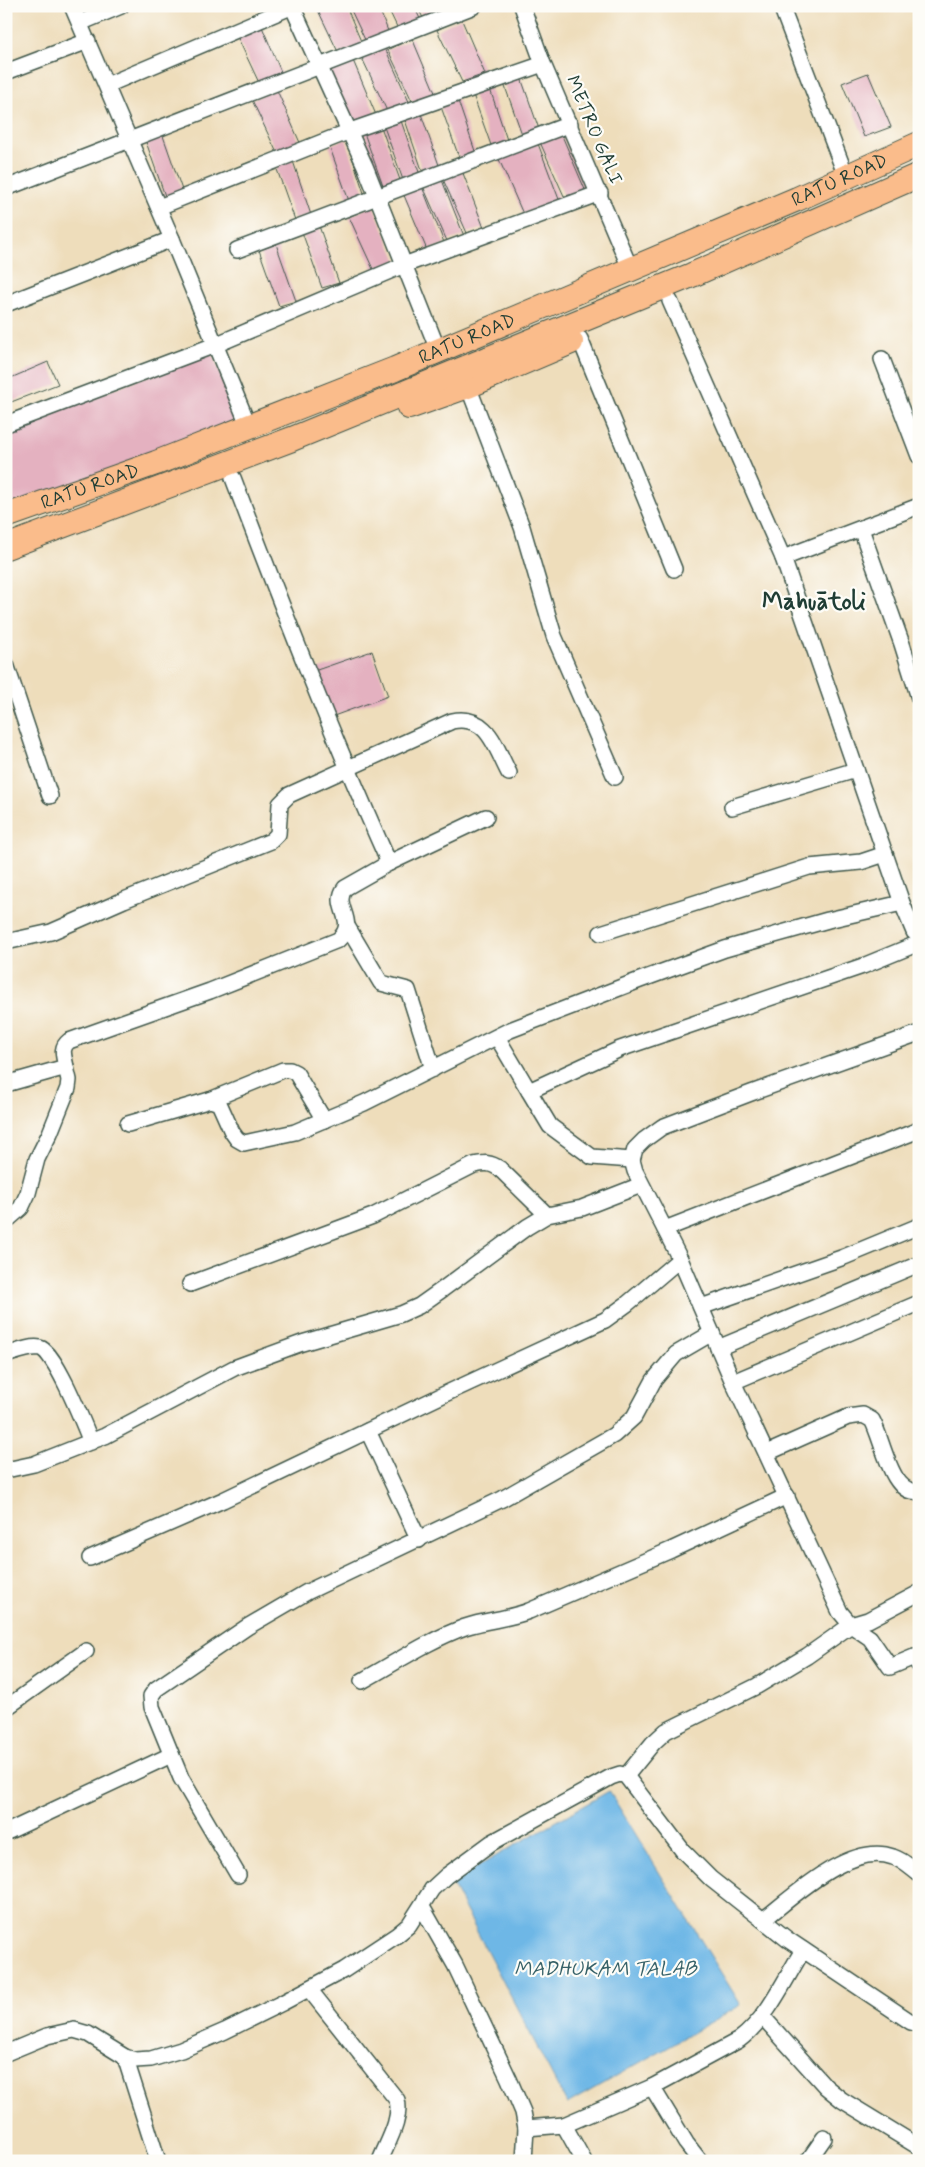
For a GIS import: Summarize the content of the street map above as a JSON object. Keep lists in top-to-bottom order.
{
  "streets": {
    "main road": ["RATU ROAD"],
    "street": ["METRO GALI"]
  },
  "crossings": [
    ["METRO GALI", "RATU ROAD"]
  ],
  "districts": ["Mahuātoli"],
  "water": ["MADHUKAM TALAB"]
}
